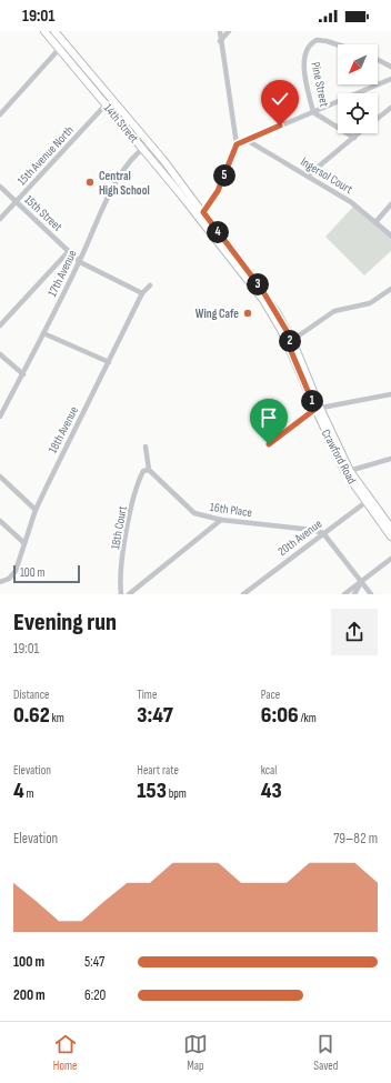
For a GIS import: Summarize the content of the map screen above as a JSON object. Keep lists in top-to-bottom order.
{
  "streets": {
    "main road": ["14th Street", "Crawford Road"],
    "street": [
      "Pine Street",
      "15th Avenue North",
      "Ingersol Court",
      "15th Street",
      "17th Avenue",
      "18th Avenue",
      "16th Place",
      "18th Court",
      "20th Avenue"
    ]
  },
  "crossings": [
    ["14th Street", "15th Avenue North"],
    ["14th Street", "17th Avenue"],
    ["14th Street", "Crawford Road"],
    ["15th Avenue North", "15th Street"],
    ["15th Street", "17th Avenue"],
    ["15th Street", "18th Avenue"],
    ["Crawford Road", "20th Avenue"],
    ["16th Place", "18th Court"],
    ["16th Place", "20th Avenue"]
  ],
  "places": ["Central High School", "Wing Cafe"],
  "scale_bar": "100 m",
  "north": "bottom left",
  "page": {
    "status": "19:01",
    "pins": [
      "5",
      "4",
      "3",
      "2",
      "1"
    ],
    "scale": "100 m",
    "heading": ["Evening run", "19:01"],
    "stats": [
      ["Distance", "0.62 km"],
      ["Time", "3:47"],
      ["Pace", "6:06 /km"],
      ["Elevation", "4 m"],
      ["Heart rate", "153 bpm"],
      ["kcal", "43"]
    ],
    "chart": ["Elevation", "79–82 m"],
    "list": [
      {
        "name": "100 m",
        "note": "5:47"
      },
      {
        "name": "200 m",
        "note": "6:20"
      }
    ],
    "tabs": ["Home", "Map", "Saved"]
  }
}
